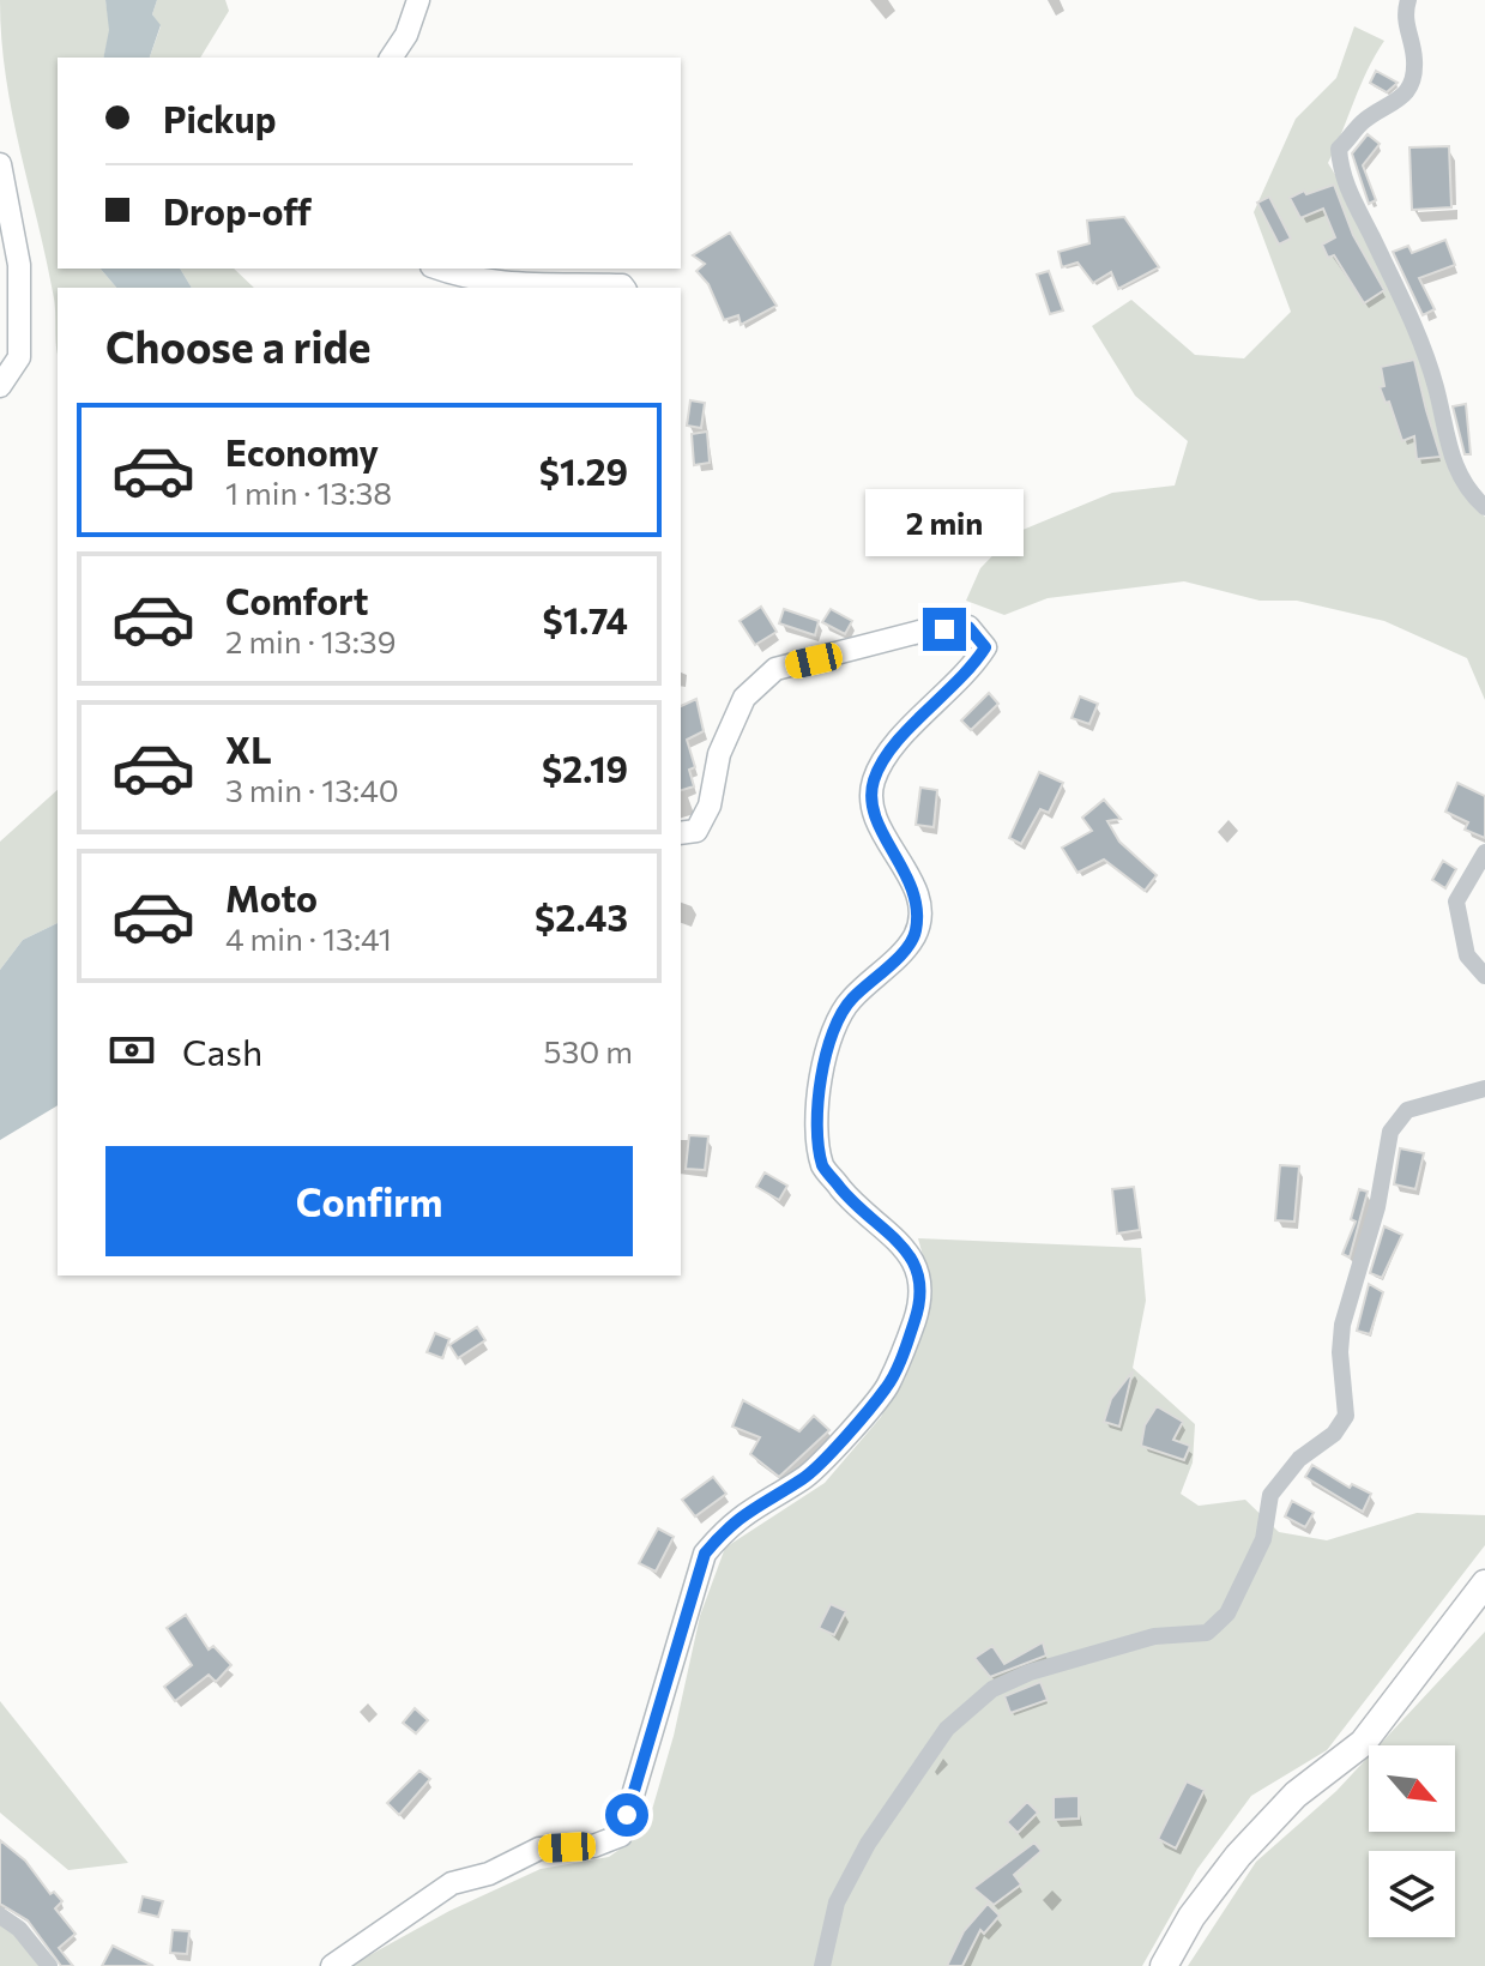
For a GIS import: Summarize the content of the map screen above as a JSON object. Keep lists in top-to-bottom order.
{
  "north": "bottom right",
  "page": {
    "banner": ["Pickup", "Drop-off"],
    "heading": "Choose a ride",
    "list": [
      {
        "name": "Economy",
        "note": "1 min · 13:38",
        "value": "$1.29"
      },
      {
        "name": "Comfort",
        "note": "2 min · 13:39",
        "value": "$1.74"
      },
      {
        "name": "XL",
        "note": "3 min · 13:40",
        "value": "$2.19"
      },
      {
        "name": "Moto",
        "note": "4 min · 13:41",
        "value": "$2.43"
      }
    ],
    "bubble": "2 min",
    "pay": ["Cash", "530 m"],
    "buttons": "Confirm"
  }
}
